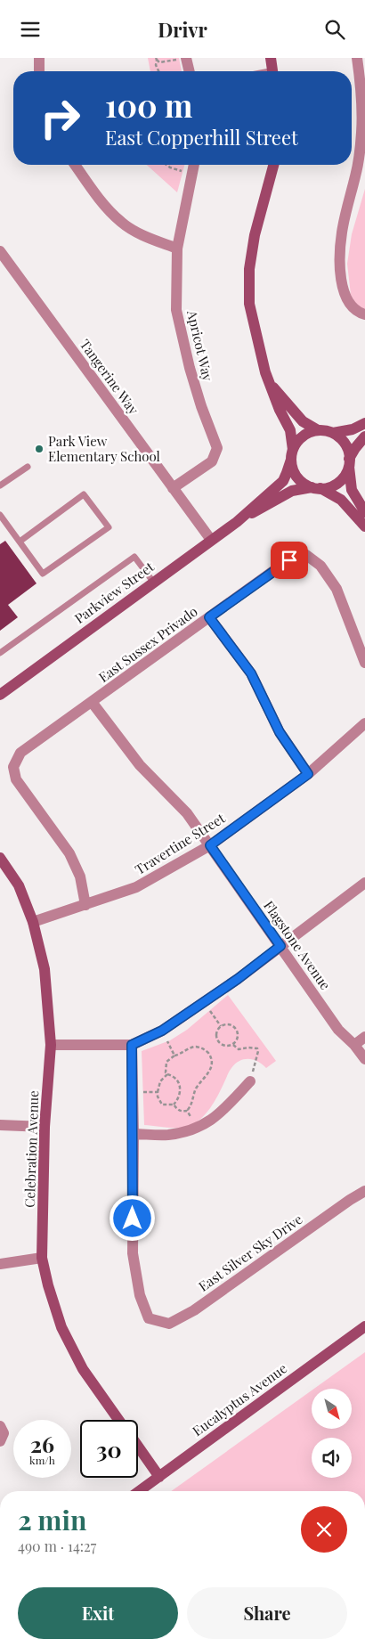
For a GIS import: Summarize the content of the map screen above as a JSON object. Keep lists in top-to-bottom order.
{
  "streets": {
    "street": [
      "Apricot Way",
      "Tangerine Way",
      "Parkview Street",
      "East Sussex Privado",
      "Travertine Street",
      "Flagstone Avenue",
      "Celebration Avenue",
      "East Silver Sky Drive",
      "Eucalyptus Avenue"
    ]
  },
  "crossings": [
    ["Apricot Way", "Tangerine Way"],
    ["Tangerine Way", "Parkview Street"],
    ["East Sussex Privado", "Travertine Street"],
    ["East Sussex Privado", "Flagstone Avenue"],
    ["Travertine Street", "Flagstone Avenue"],
    ["Travertine Street", "Celebration Avenue"]
  ],
  "places": ["Park View Elementary School"],
  "north": "bottom right",
  "page": {
    "header": "Drivr",
    "turn": ["100 m", "East Copperhill Street"],
    "speed": "26 km/h",
    "limit": "30",
    "heading": ["2 min", "490 m · 14:27"],
    "buttons": ["Exit", "Share"]
  }
}
